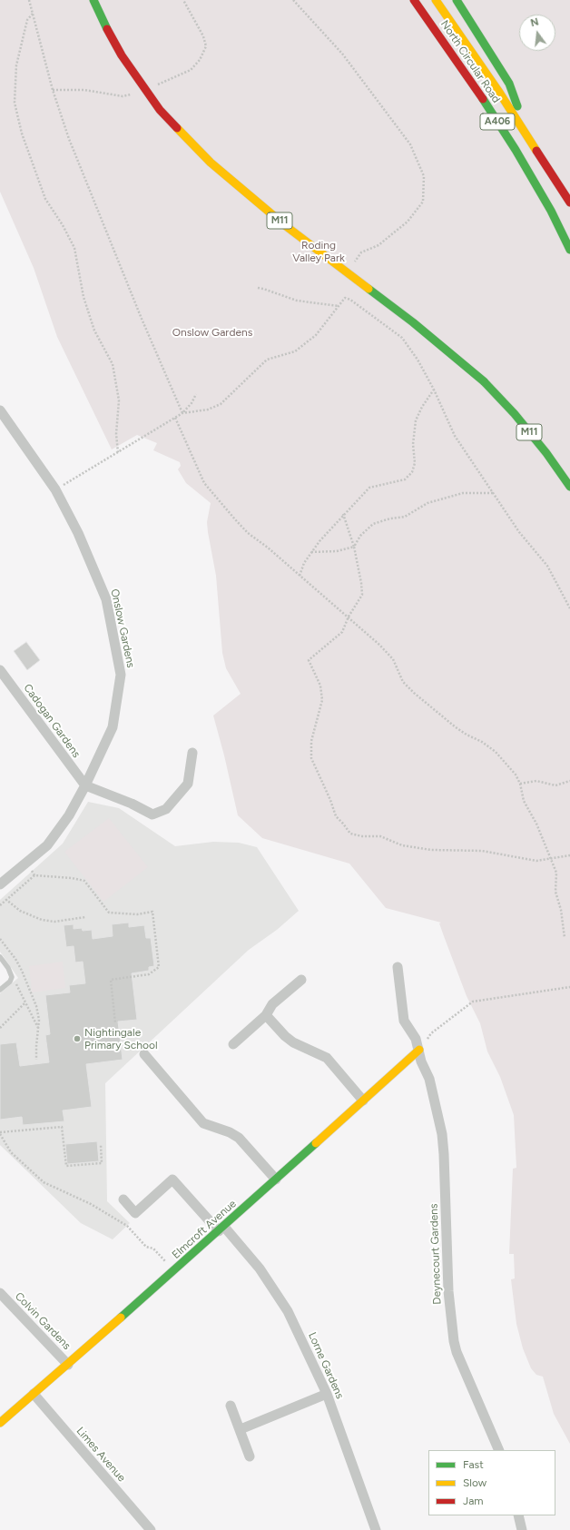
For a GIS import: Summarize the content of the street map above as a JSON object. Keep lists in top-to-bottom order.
{
  "streets": {
    "main road": [
      "North Circular Road",
      "A406",
      "M11",
      "Elmcroft Avenue"
    ],
    "street": [
      "Onslow Gardens",
      "Cadogan Gardens",
      "Deynecourt Gardens",
      "Colvin Gardens",
      "Lorne Gardens",
      "Limes Avenue"
    ]
  },
  "crossings": [
    ["Onslow Gardens", "Cadogan Gardens"],
    ["Elmcroft Avenue", "Deynecourt Gardens"],
    ["Elmcroft Avenue", "Colvin Gardens"],
    ["Elmcroft Avenue", "Lorne Gardens"],
    ["Elmcroft Avenue", "Limes Avenue"]
  ],
  "parks": ["Roding Valley Park", "Onslow Gardens"],
  "places": ["Nightingale Primary School"],
  "legend": ["Fast", "Slow", "Jam"],
  "north": "top"
}
